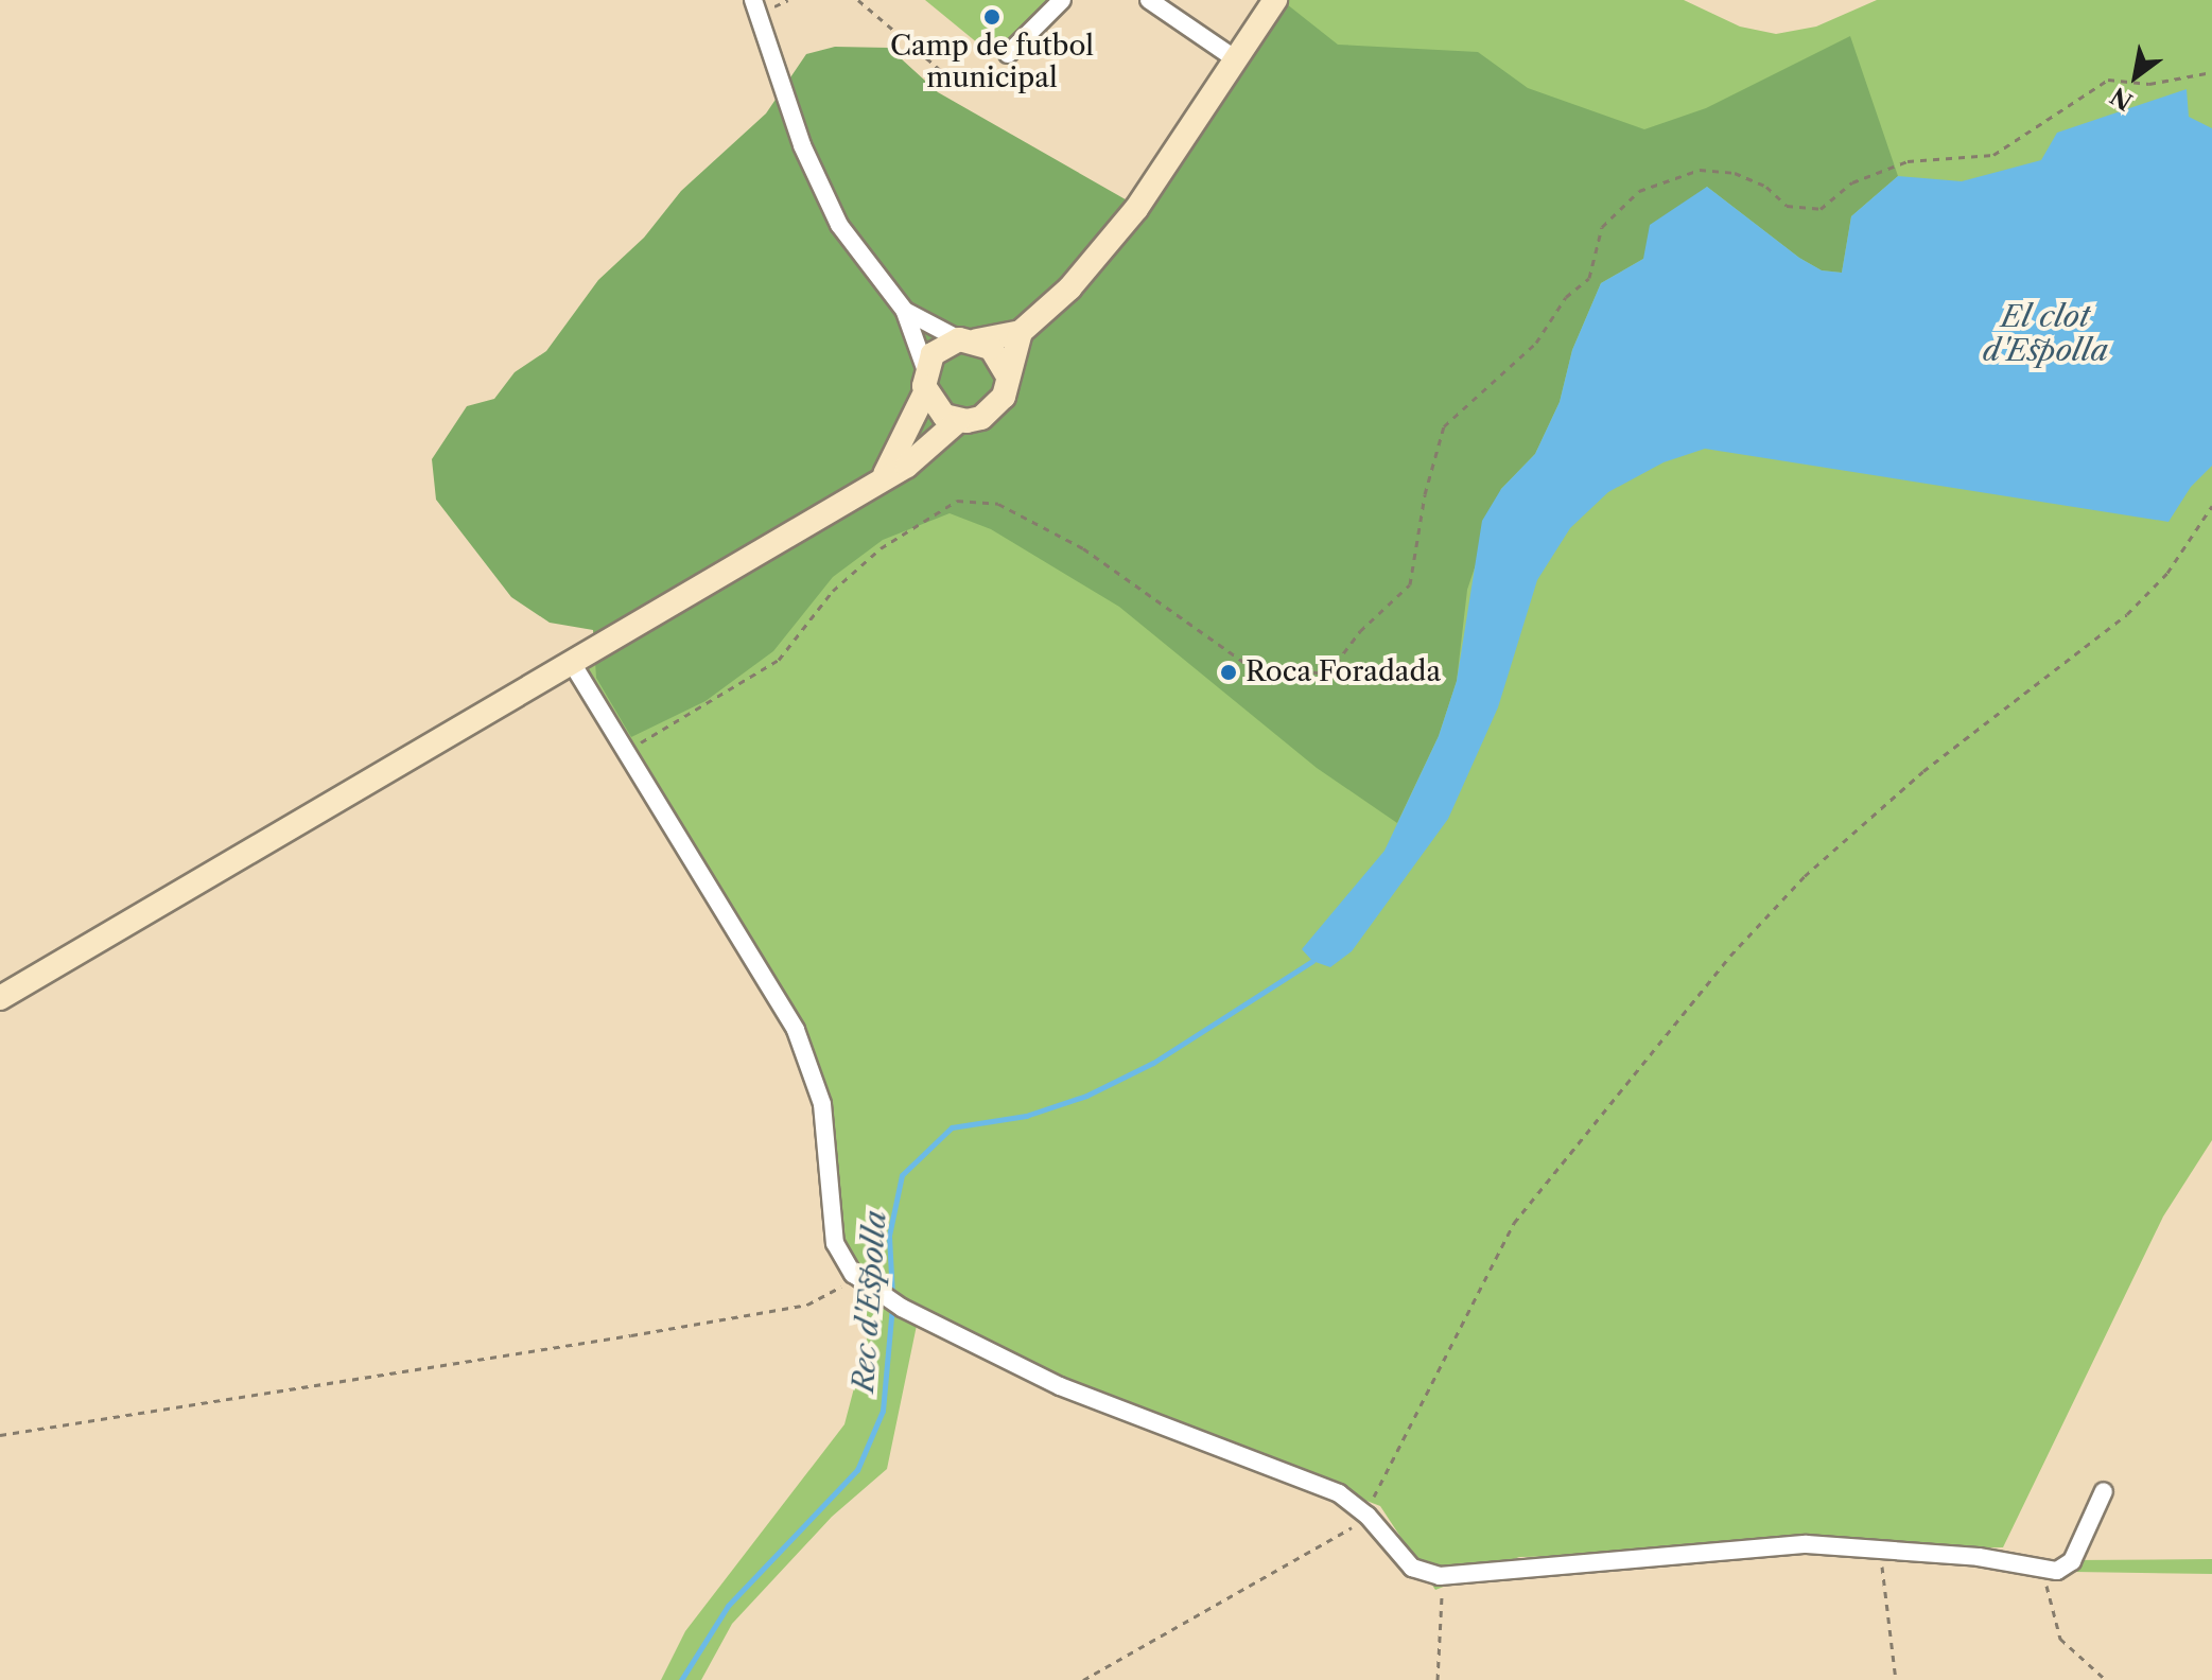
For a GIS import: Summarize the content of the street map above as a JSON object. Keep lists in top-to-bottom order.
{
  "water": ["El clot d'Espolla", "Rec d'Espolla"],
  "places": ["Camp de futbol municipal", "Roca Foradada"],
  "north": "bottom left"
}
